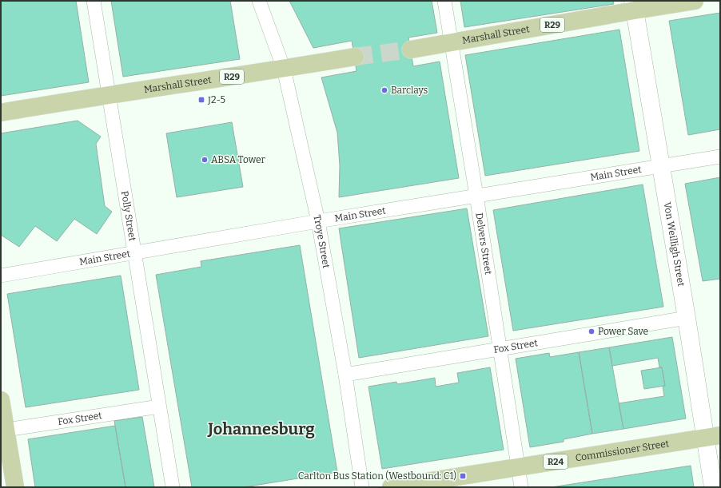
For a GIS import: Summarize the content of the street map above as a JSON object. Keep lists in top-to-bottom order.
{
  "streets": {
    "main road": [
      "R29",
      "Marshall Street",
      "Von Weilligh Street",
      "Commissioner Street",
      "R24"
    ],
    "street": [
      "Main Street",
      "Polly Street",
      "Troye Street",
      "Delvers Street",
      "Fox Street"
    ]
  },
  "crossings": [
    ["Marshall Street", "Polly Street"],
    ["Marshall Street", "Troye Street"],
    ["Marshall Street", "Delvers Street"],
    ["Marshall Street", "Von Weilligh Street"],
    ["Main Street", "Polly Street"],
    ["Main Street", "Troye Street"],
    ["Main Street", "Delvers Street"],
    ["Main Street", "Von Weilligh Street"],
    ["Polly Street", "Fox Street"],
    ["Troye Street", "Fox Street"],
    ["Delvers Street", "Fox Street"],
    ["Delvers Street", "Commissioner Street"],
    ["Von Weilligh Street", "Fox Street"],
    ["Von Weilligh Street", "Commissioner Street"]
  ],
  "districts": ["Johannesburg"],
  "places": {
    "other": ["Barclays", "ABSA Tower", "Power Save"],
    "transit": ["J2-5", "Carlton Bus Station (Westbound: C1)"]
  }
}
